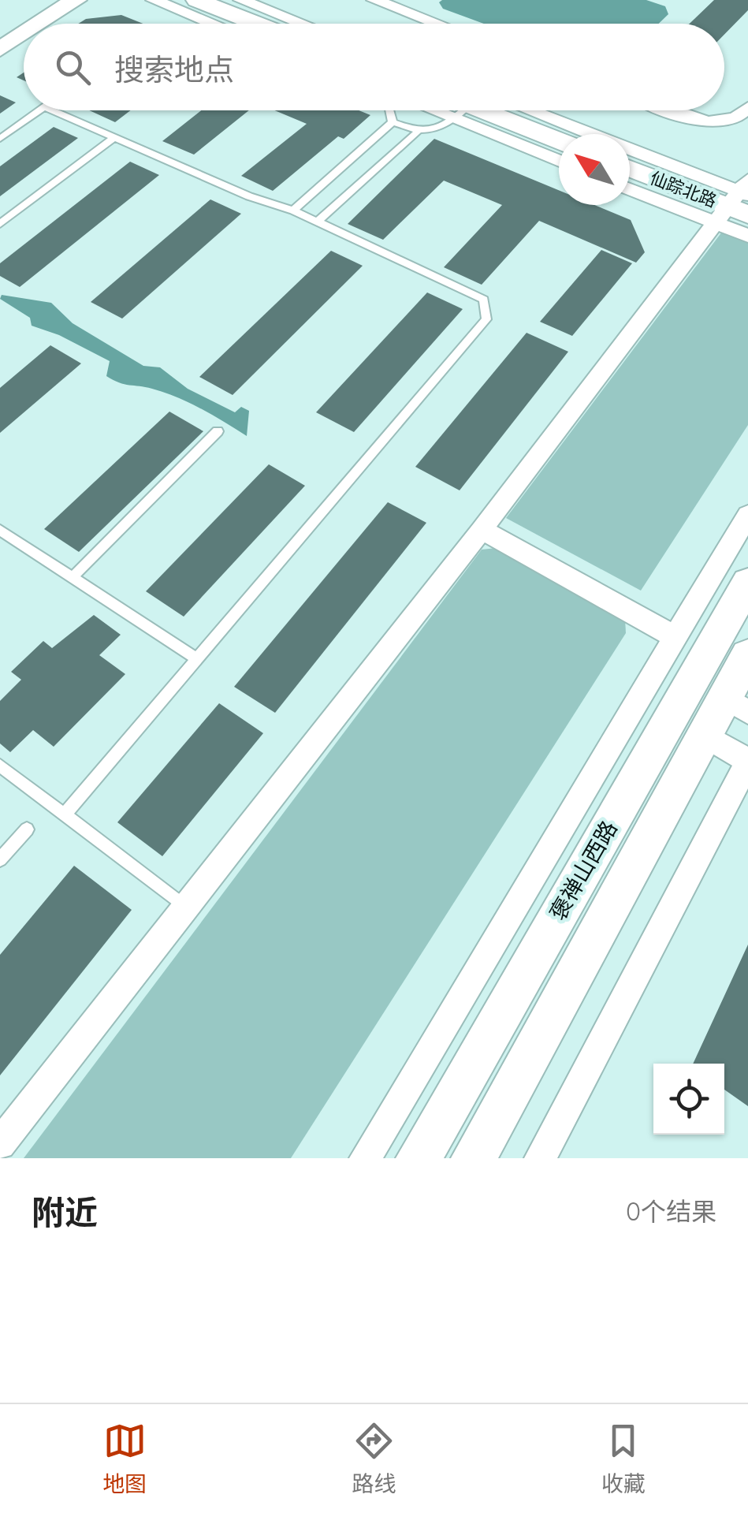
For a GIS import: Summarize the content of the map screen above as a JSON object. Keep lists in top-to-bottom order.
{
  "streets": {
    "main road": ["仙踪北路", "褒禅山西路"]
  },
  "north": "top left",
  "page": {
    "search": "搜索地点",
    "heading": ["附近", "0个结果"],
    "nav": ["地图", "路线", "收藏"]
  }
}
